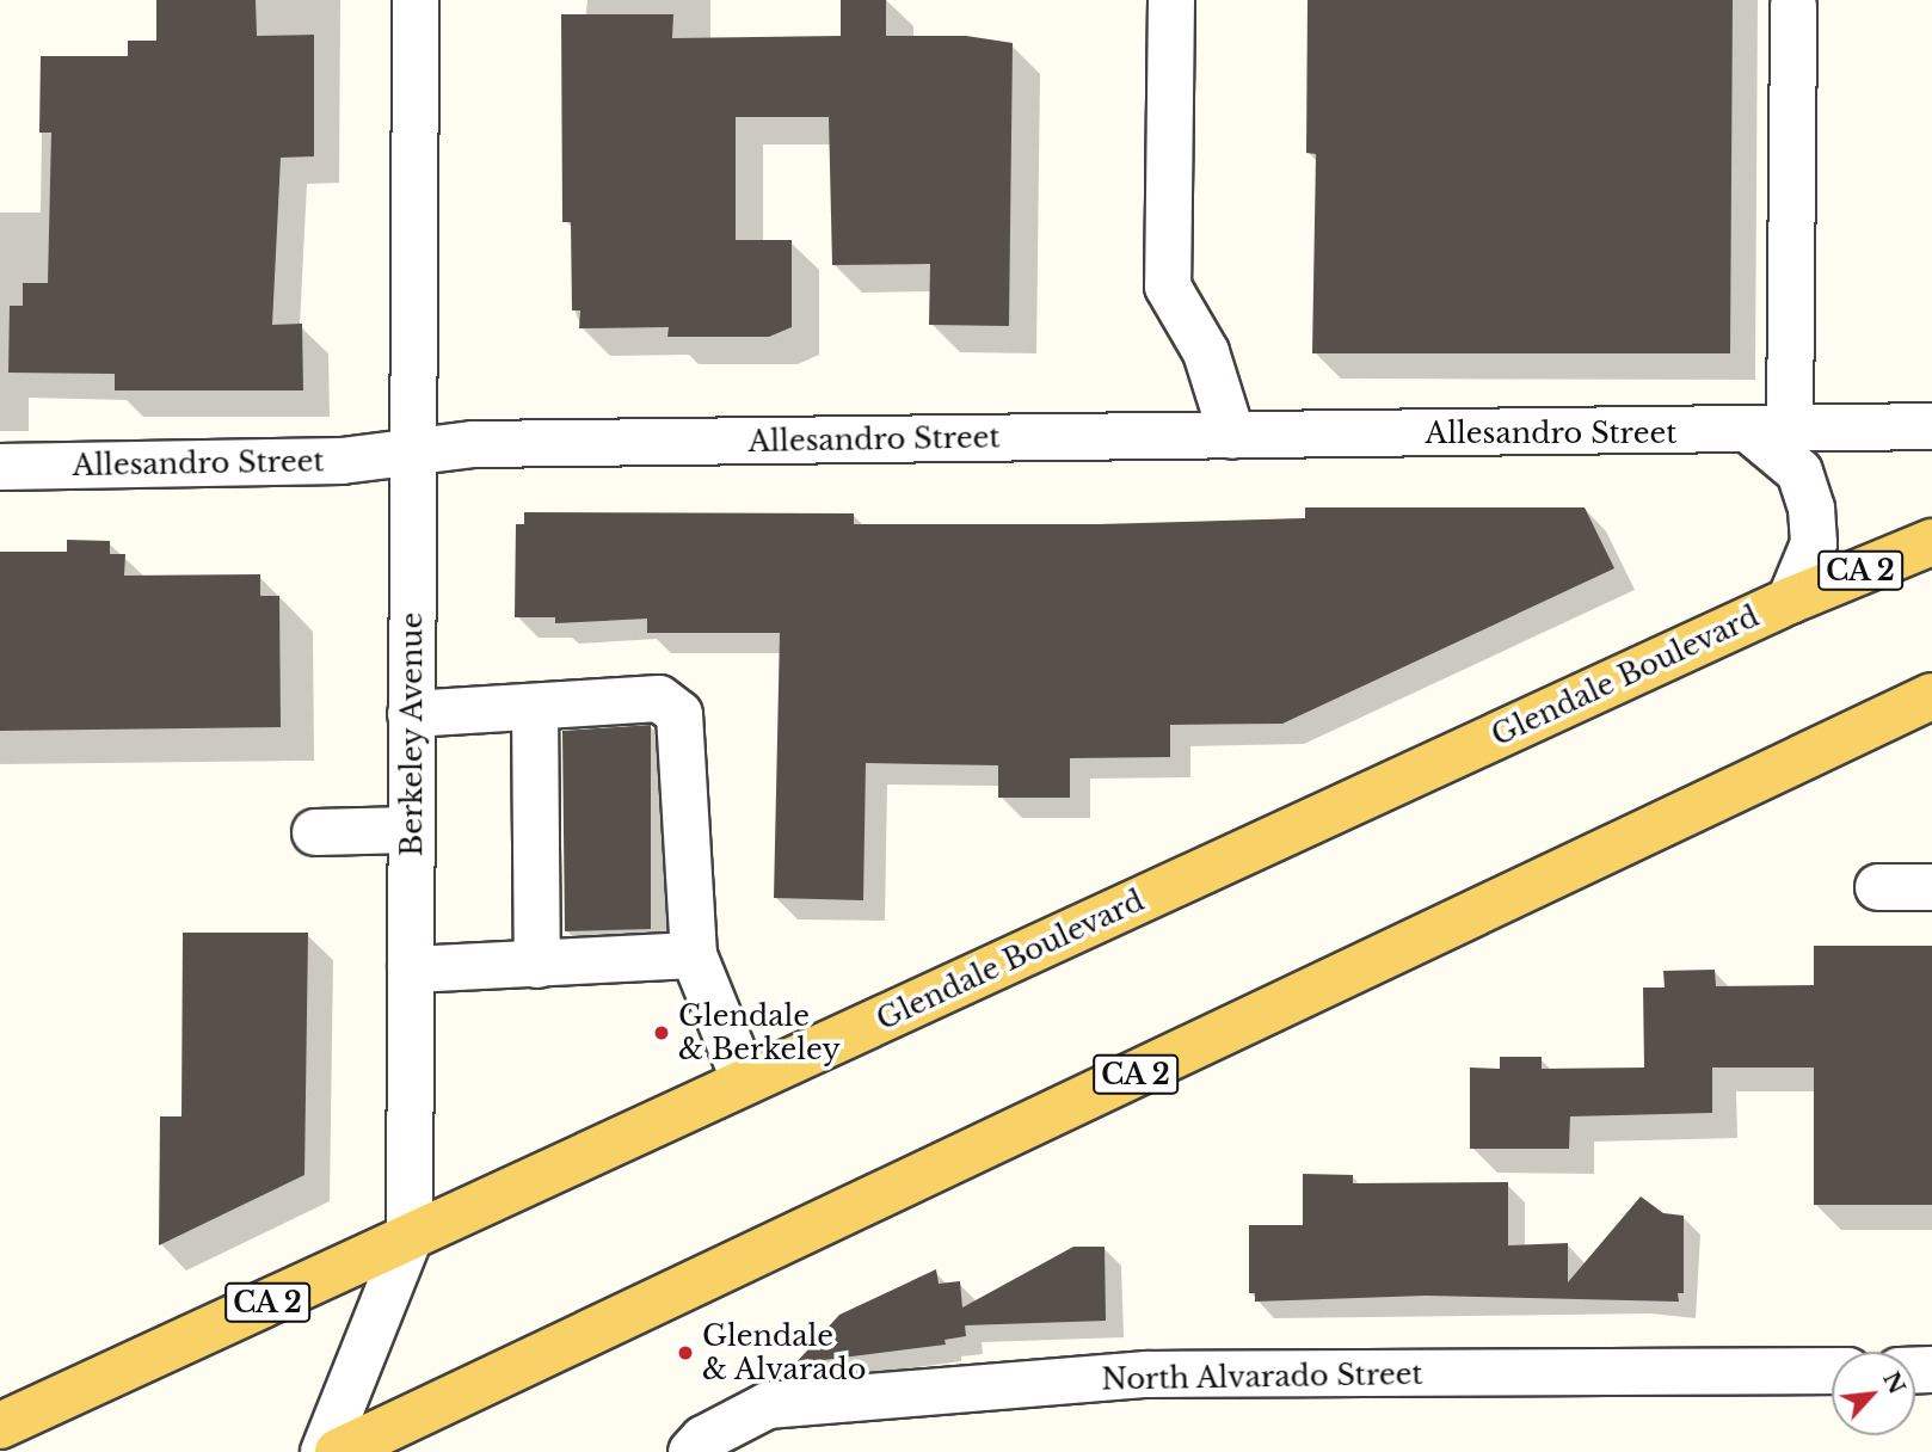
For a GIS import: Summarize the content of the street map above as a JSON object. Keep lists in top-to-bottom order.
{
  "streets": {
    "main road": ["CA 2", "Glendale Boulevard"],
    "street": ["Allesandro Street", "Berkeley Avenue", "North Alvarado Street"]
  },
  "crossings": [
    ["Allesandro Street", "Berkeley Avenue"],
    ["CA 2", "Glendale Boulevard"],
    ["Glendale Boulevard", "Berkeley Avenue"]
  ],
  "places": ["Glendale & Berkeley", "Glendale & Alvarado"],
  "north": "top right"
}
